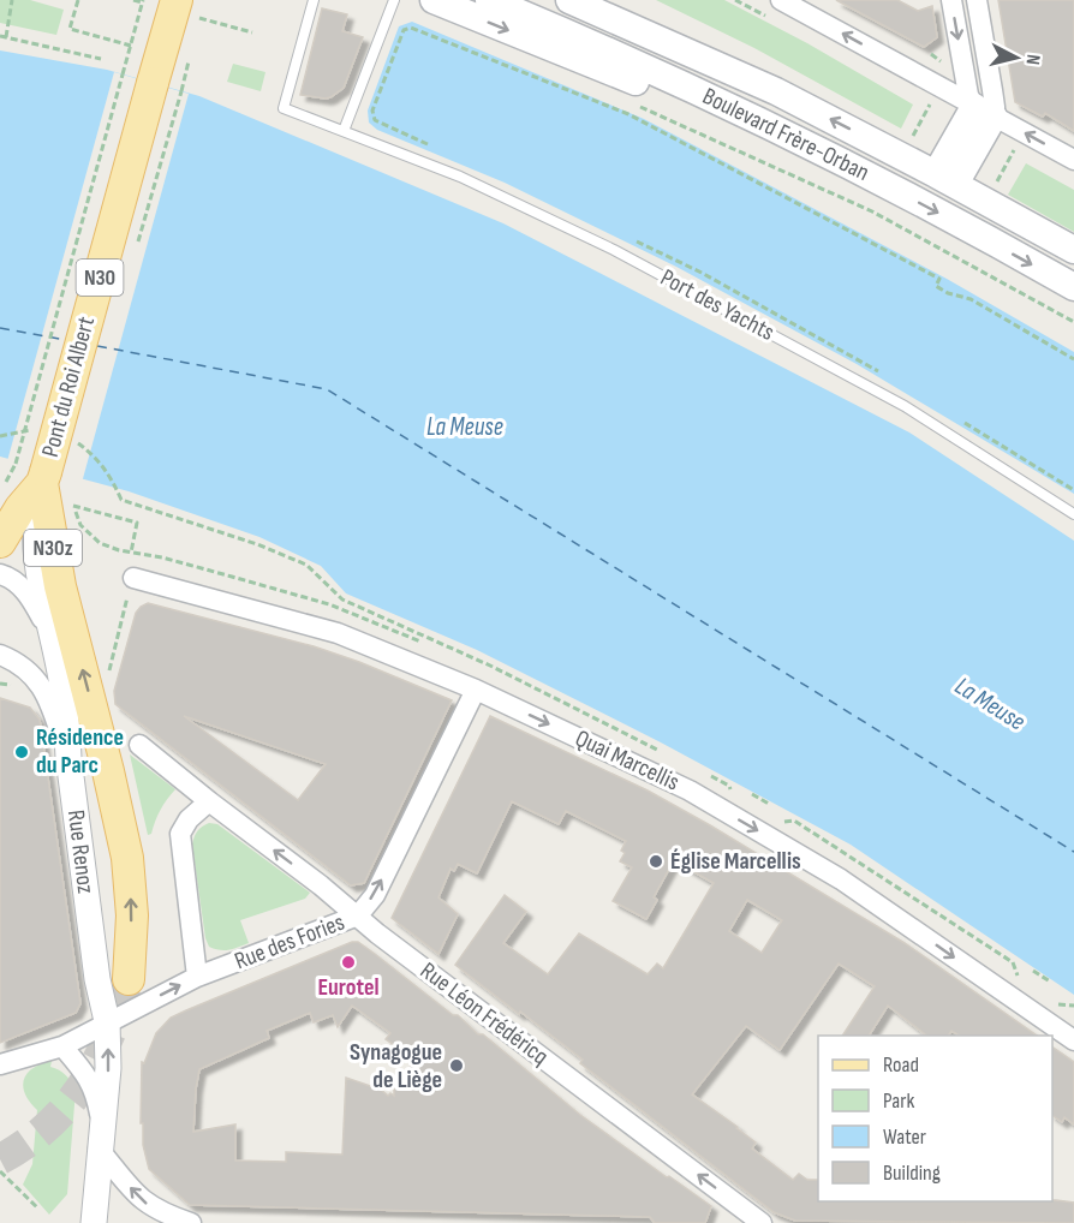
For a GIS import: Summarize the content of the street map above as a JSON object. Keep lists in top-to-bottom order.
{
  "streets": {
    "main road": [
      "Boulevard Frère-Orban",
      "N30",
      "Pont du Roi Albert",
      "N30z"
    ],
    "street": [
      "Quai Marcellis",
      "Rue Renoz",
      "Rue des Fories",
      "Rue Léon Frédéricq"
    ],
    "lane": ["Port des Yachts"]
  },
  "crossings": [
    ["N30", "Pont du Roi Albert"],
    ["N30", "N30z"],
    ["N30", "Rue Renoz"],
    ["Pont du Roi Albert", "N30z"],
    ["Pont du Roi Albert", "Rue Renoz"],
    ["N30z", "Rue Renoz"],
    ["Quai Marcellis", "Rue des Fories"],
    ["Rue Renoz", "Rue des Fories"],
    ["Rue des Fories", "Rue Léon Frédéricq"]
  ],
  "one_way": ["Quai Marcellis", "Rue des Fories", "Rue Léon Frédéricq"],
  "water": ["La Meuse"],
  "places": [
    "Résidence du Parc",
    "Église Marcellis",
    "Eurotel",
    "Synagogue de Liège"
  ],
  "legend": [
    "Road",
    "Park",
    "Water",
    "Building"
  ],
  "north": "right"
}
